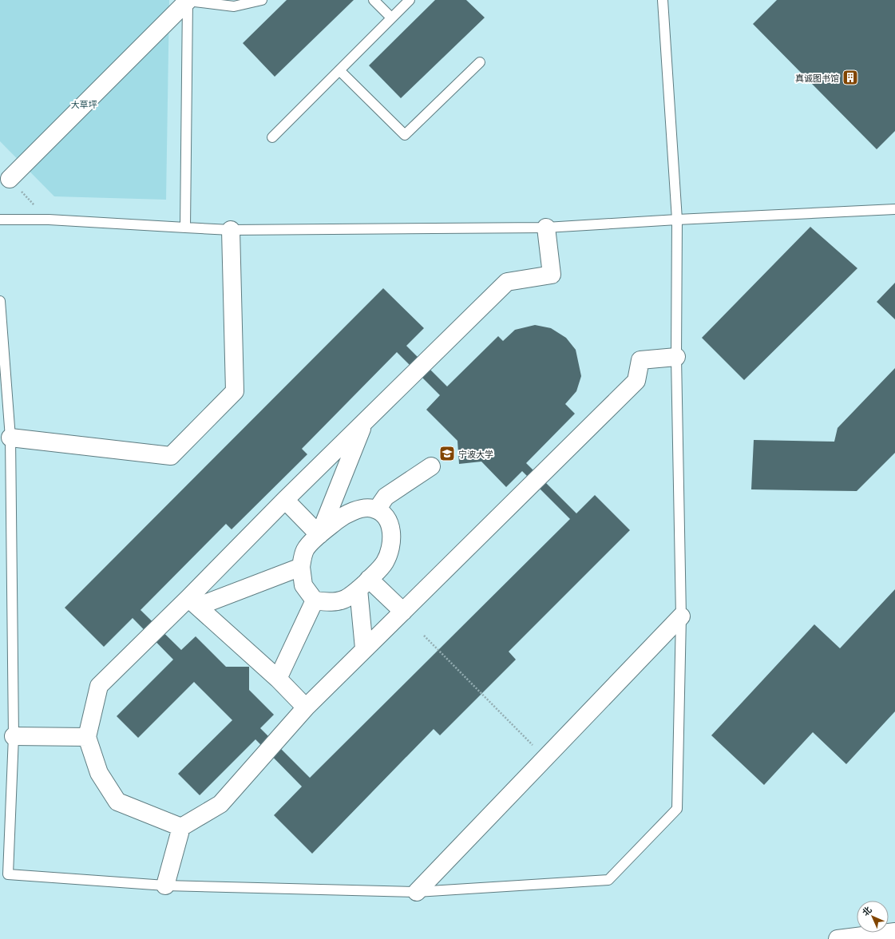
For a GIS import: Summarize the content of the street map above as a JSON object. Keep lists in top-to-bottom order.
{
  "parks": ["大草坪"],
  "places": {
    "building": ["真诚图书馆"],
    "school or university": ["宁波大学"]
  },
  "north": "top left"
}
